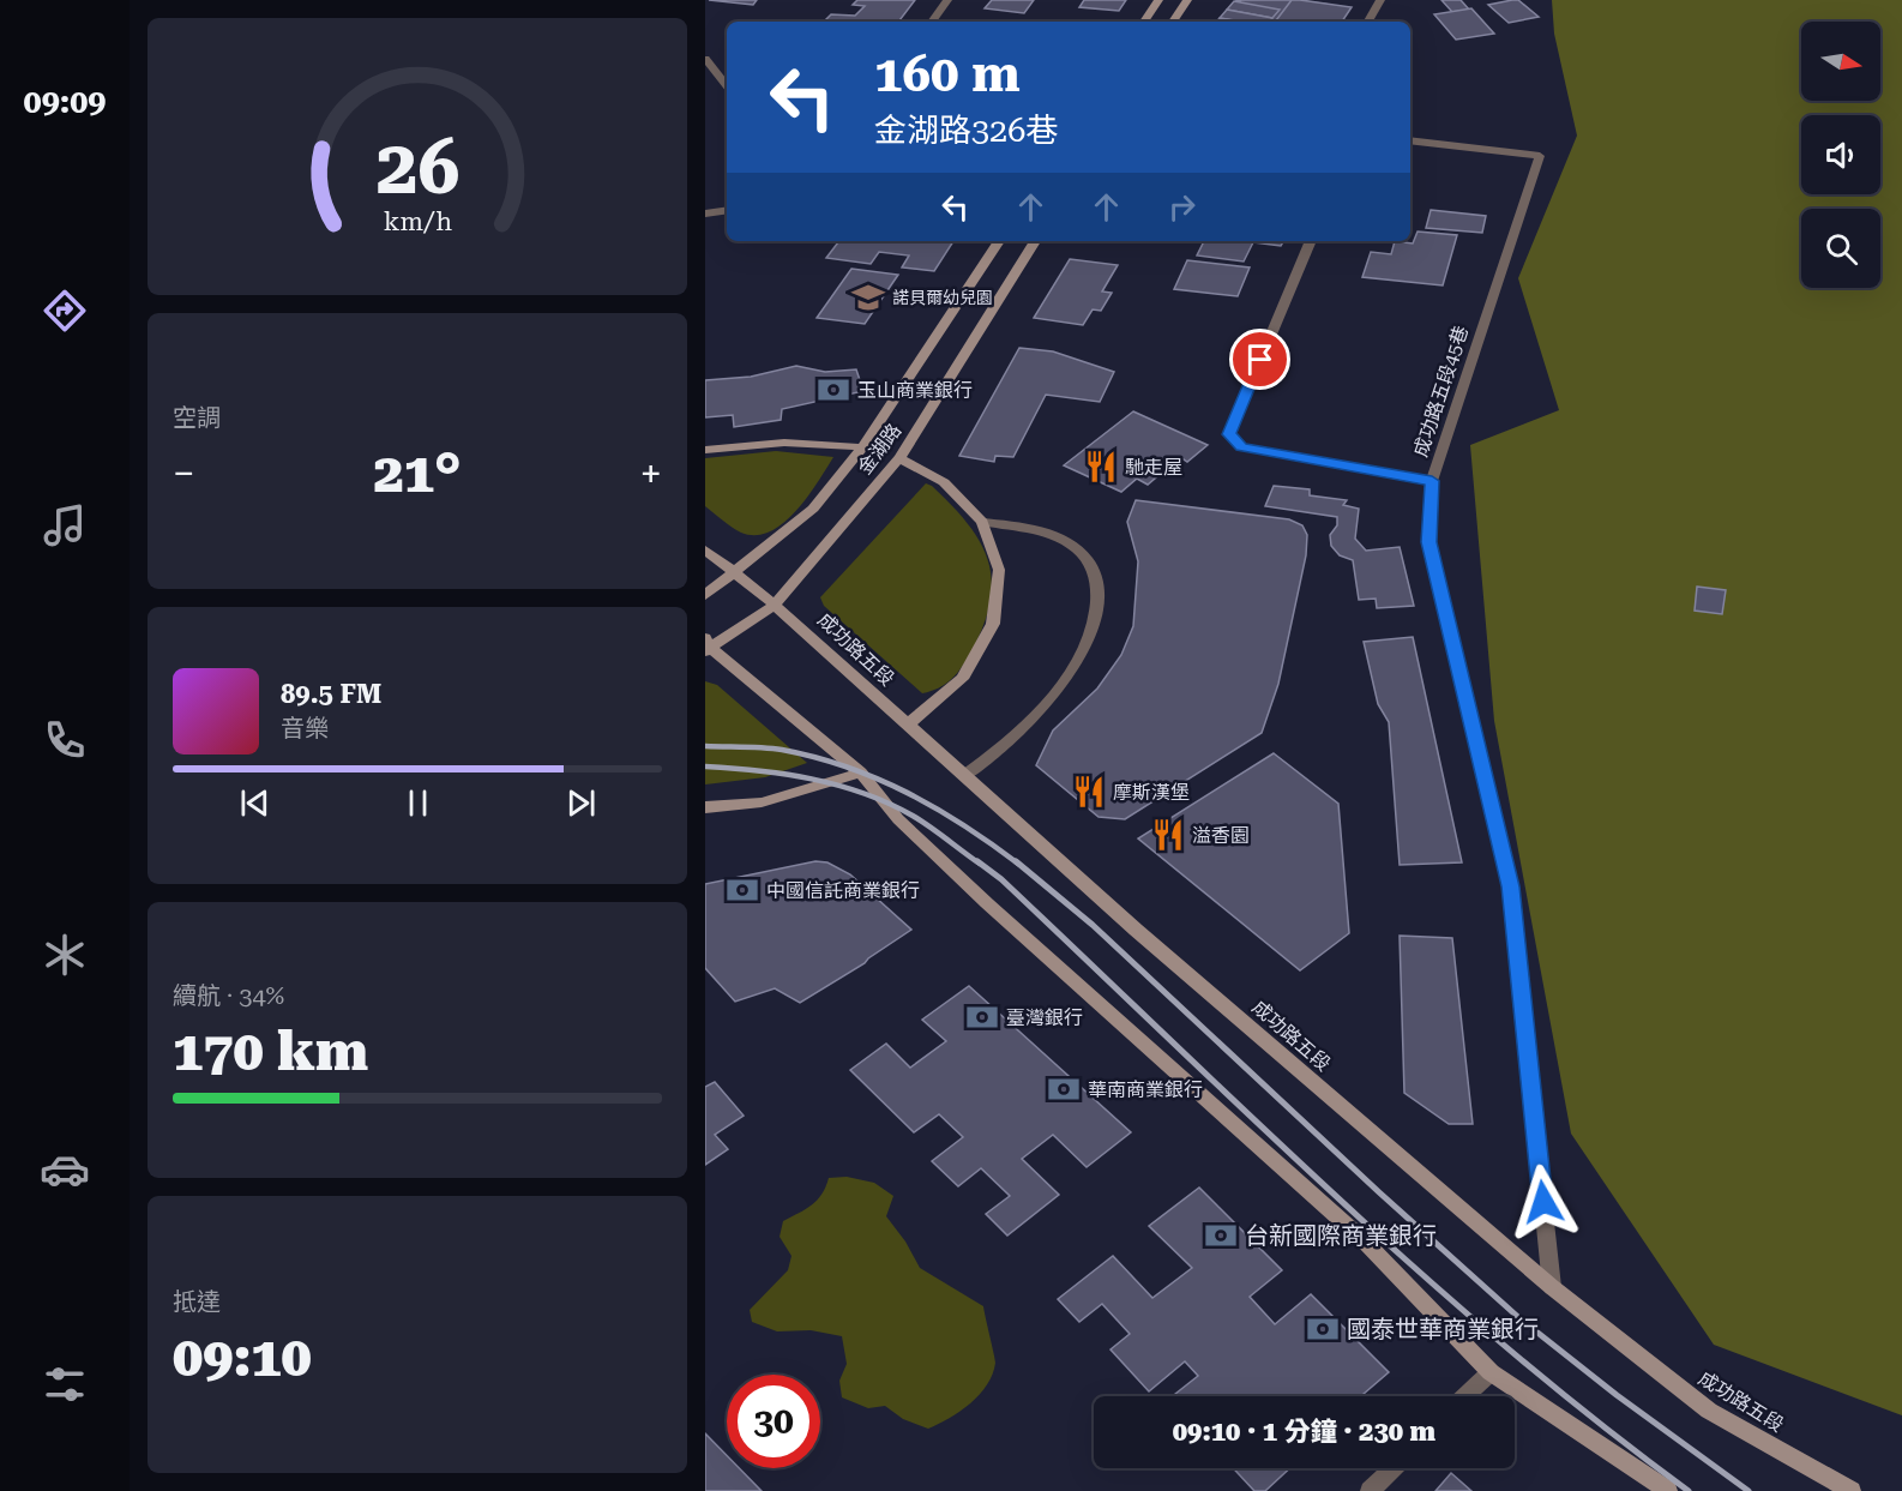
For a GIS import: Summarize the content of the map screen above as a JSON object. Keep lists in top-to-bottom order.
{
  "streets": {
    "main road": ["金湖路", "成功路五段"],
    "street": ["成功路五段45巷"]
  },
  "crossings": [
    ["成功路五段45巷", "成功路五段"],
    ["金湖路", "成功路五段"]
  ],
  "places": {
    "school or university": ["諾貝爾幼兒園"],
    "bank": [
      "玉山商業銀行",
      "中國信託商業銀行",
      "臺灣銀行",
      "華南商業銀行",
      "台新國際商業銀行",
      "國泰世華商業銀行"
    ],
    "restaurant": ["馳走屋", "摩斯漢堡", "溢香園"]
  },
  "north": "right",
  "page": {
    "tabs": "09:09",
    "turn": ["160 m", "金湖路326巷"],
    "tile": [
      "空調",
      ["續航 · 34%", "170 km"],
      ["抵達", "09:10"]
    ],
    "heat": ["−", "21°", "+"],
    "song": ["89.5 FM", "音樂"],
    "limit": "30",
    "trip": "09:10 · 1 分鐘 · 230 m",
    "gauge": ["26", "km/h"]
  }
}
